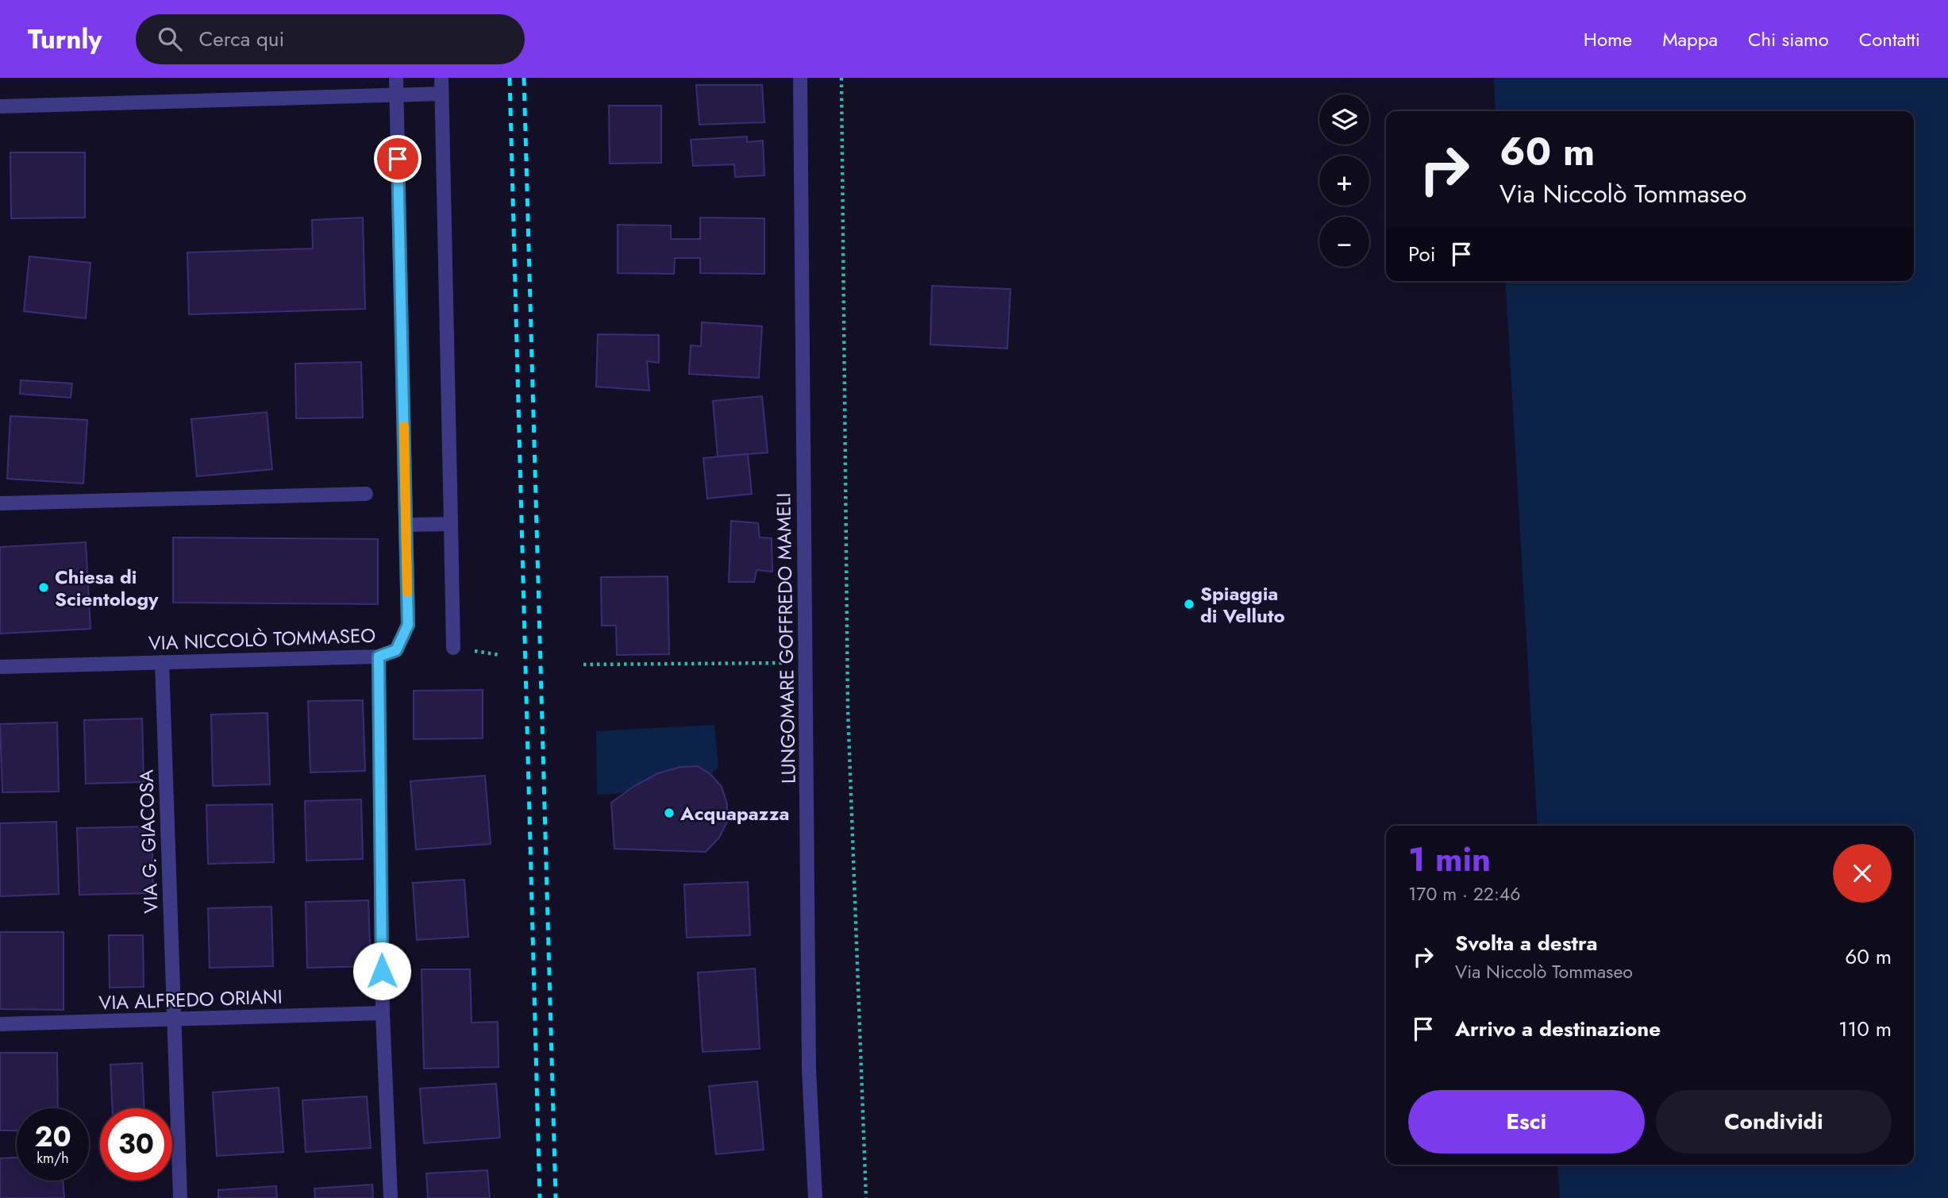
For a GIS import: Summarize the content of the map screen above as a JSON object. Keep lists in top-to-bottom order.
{
  "streets": {
    "street": [
      "LUNGOMARE GOFFREDO MAMELI",
      "VIA NICCOLÒ TOMMASEO",
      "VIA G. GIACOSA",
      "VIA ALFREDO ORIANI"
    ]
  },
  "crossings": [
    ["VIA NICCOLÒ TOMMASEO", "VIA G. GIACOSA"],
    ["VIA G. GIACOSA", "VIA ALFREDO ORIANI"]
  ],
  "places": ["Chiesa di Scientology", "Spiaggia di Velluto", "Acquapazza"],
  "page": {
    "header": "Turnly",
    "search": "Cerca qui",
    "nav": [
      "Home",
      "Mappa",
      "Chi siamo",
      "Contatti"
    ],
    "map_buttons": ["+", "−"],
    "turn": ["60 m", "Via Niccolò Tommaseo"],
    "then": "Poi",
    "heading": ["1 min", "170 m · 22:46"],
    "list": [
      {
        "name": "Svolta a destra",
        "note": "Via Niccolò Tommaseo",
        "value": "60 m"
      },
      {
        "name": "Arrivo a destinazione",
        "value": "110 m"
      }
    ],
    "buttons": ["Esci", "Condividi"],
    "speed": "20 km/h",
    "limit": "30"
  }
}
